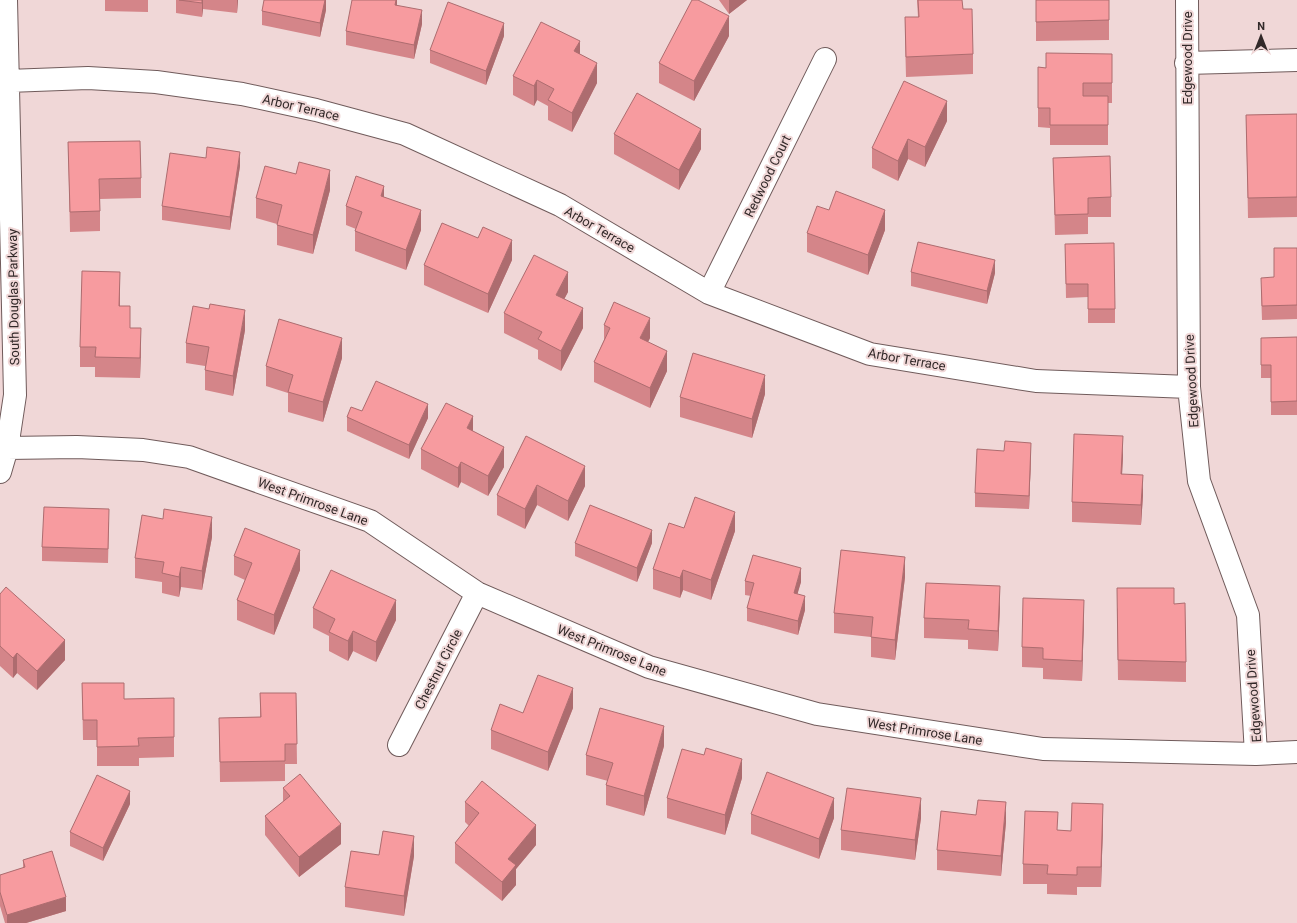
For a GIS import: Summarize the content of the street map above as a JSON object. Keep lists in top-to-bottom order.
{
  "streets": {
    "street": [
      "Edgewood Drive",
      "Arbor Terrace",
      "Redwood Court",
      "South Douglas Parkway",
      "West Primrose Lane",
      "Chestnut Circle"
    ]
  },
  "crossings": [
    ["Edgewood Drive", "Arbor Terrace"],
    ["Edgewood Drive", "West Primrose Lane"],
    ["Arbor Terrace", "Redwood Court"],
    ["Arbor Terrace", "South Douglas Parkway"],
    ["South Douglas Parkway", "West Primrose Lane"],
    ["West Primrose Lane", "Chestnut Circle"]
  ],
  "north": "top"
}
